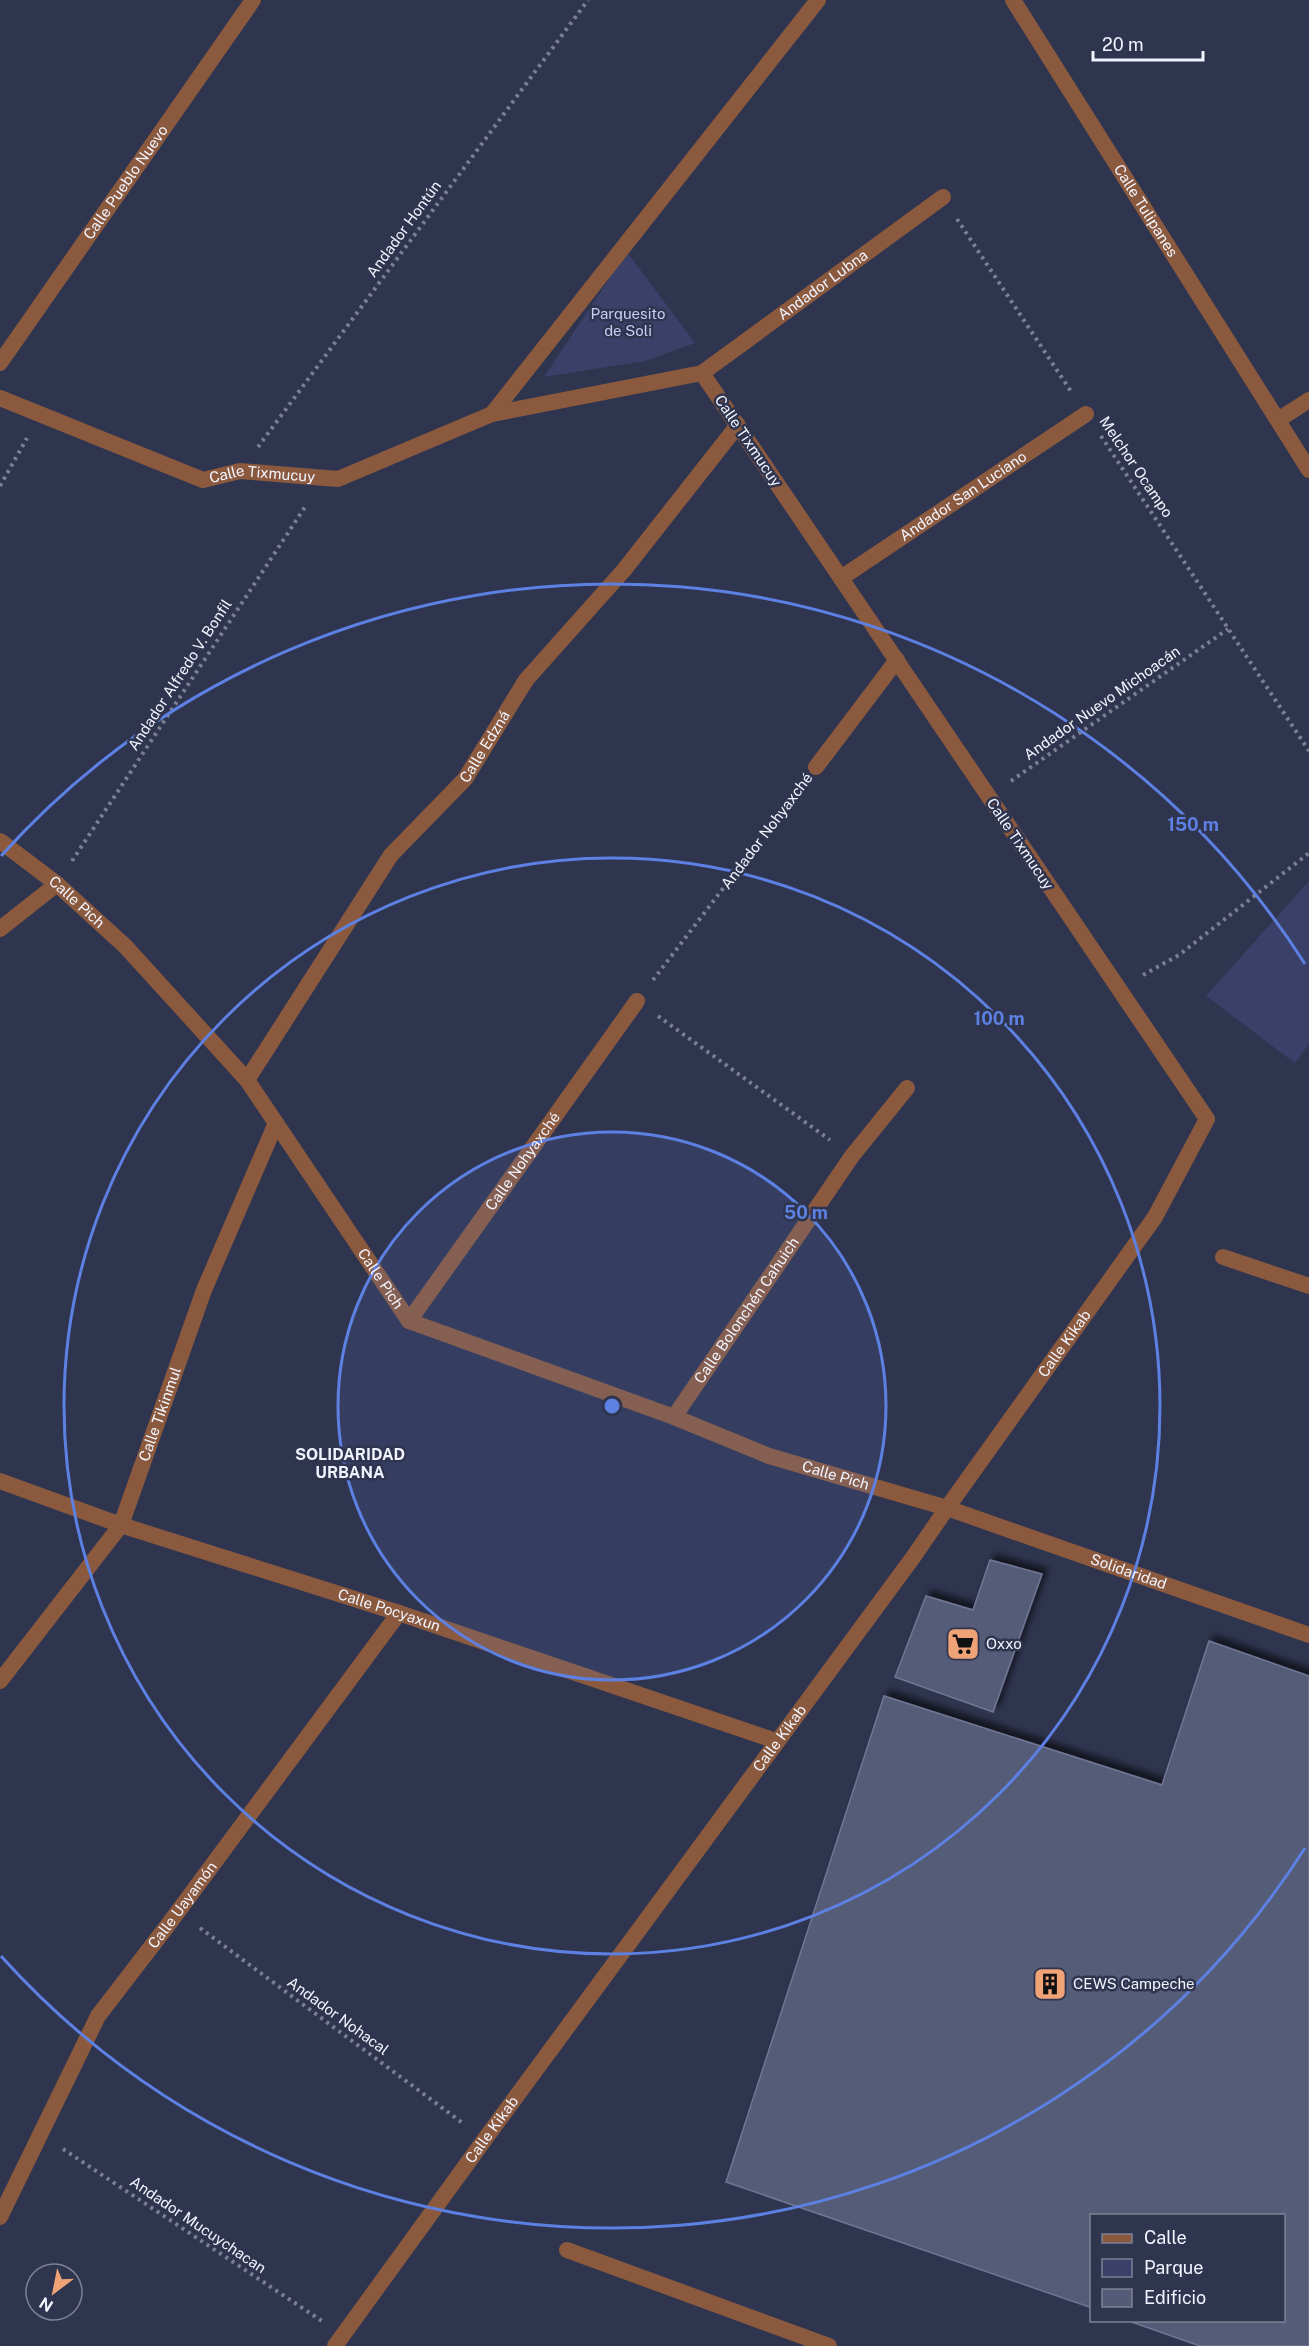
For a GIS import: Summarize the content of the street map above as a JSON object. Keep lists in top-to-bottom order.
{
  "streets": {
    "street": [
      "Calle Pueblo Nuevo",
      "Calle Tulipanes",
      "Andador Lubna",
      "Calle Tixmucuy",
      "Andador San Luciano",
      "Calle Edzná",
      "Andador Nohyaxché",
      "Calle Pich",
      "Calle Nohyaxché",
      "Calle Bolonchén Cahuich",
      "Calle Kikab",
      "Calle Tikinmul",
      "Solidaridad",
      "Calle Pocyaxun",
      "Calle Uayamón"
    ],
    "path": [
      "Andador Hontún",
      "Melchor Ocampo",
      "Andador Alfredo V. Bonfil",
      "Andador Nuevo Michoacán",
      "Andador Nohacal",
      "Andador Mucuychacan"
    ]
  },
  "crossings": [
    ["Andador Hontún", "Calle Tixmucuy"],
    ["Andador Lubna", "Calle Tixmucuy"],
    ["Andador Lubna", "Melchor Ocampo"],
    ["Calle Tixmucuy", "Andador San Luciano"],
    ["Calle Tixmucuy", "Andador Alfredo V. Bonfil"],
    ["Calle Tixmucuy", "Andador Nuevo Michoacán"],
    ["Calle Tixmucuy", "Calle Edzná"],
    ["Calle Tixmucuy", "Andador Nohyaxché"],
    ["Calle Tixmucuy", "Calle Kikab"],
    ["Melchor Ocampo", "Andador San Luciano"],
    ["Melchor Ocampo", "Andador Nuevo Michoacán"],
    ["Andador Alfredo V. Bonfil", "Calle Pich"],
    ["Calle Edzná", "Calle Pich"],
    ["Andador Nohyaxché", "Calle Nohyaxché"],
    ["Calle Pich", "Calle Nohyaxché"],
    ["Calle Pich", "Calle Bolonchén Cahuich"],
    ["Calle Pich", "Calle Kikab"],
    ["Calle Pich", "Calle Tikinmul"],
    ["Calle Pich", "Solidaridad"],
    ["Calle Kikab", "Solidaridad"],
    ["Calle Kikab", "Calle Pocyaxun"],
    ["Calle Kikab", "Andador Nohacal"],
    ["Calle Kikab", "Andador Mucuychacan"],
    ["Calle Tikinmul", "Calle Pocyaxun"],
    ["Calle Pocyaxun", "Calle Uayamón"],
    ["Calle Uayamón", "Andador Nohacal"],
    ["Calle Uayamón", "Andador Mucuychacan"]
  ],
  "districts": ["SOLIDARIDAD URBANA"],
  "parks": ["Parquesito de Soli"],
  "places": {
    "supermarket": ["Oxxo"],
    "building": ["CEWS Campeche"]
  },
  "legend": ["Calle", "Parque", "Edificio"],
  "scale_bar": "20 m",
  "north": "bottom left",
  "rings": ["150 m", "100 m", "50 m"]
}
